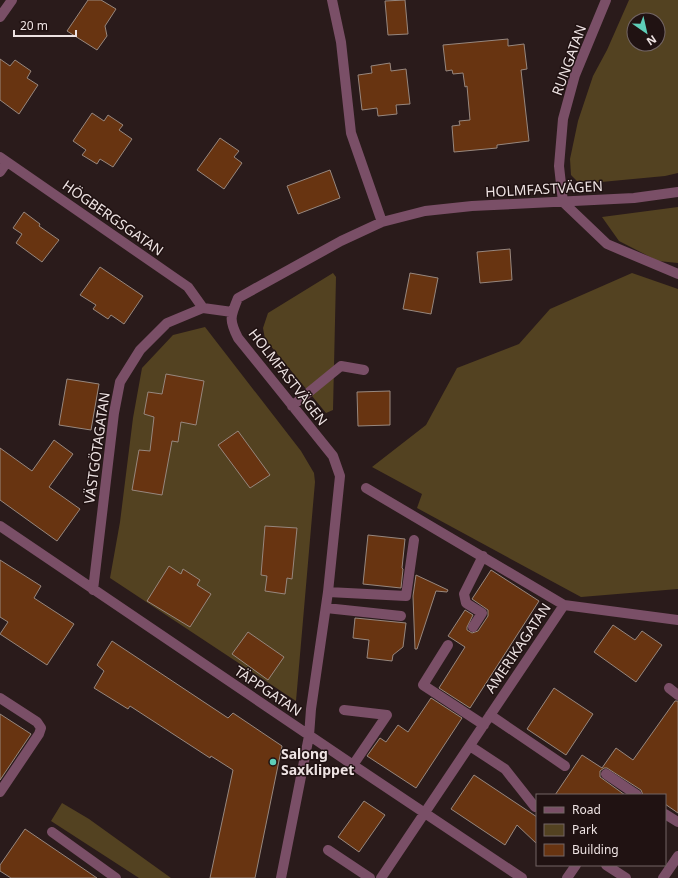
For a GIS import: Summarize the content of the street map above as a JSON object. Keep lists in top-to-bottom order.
{
  "streets": {
    "street": [
      "RUNGATAN",
      "HOLMFASTVÄGEN",
      "HÖGBERGSGATAN",
      "VÄSTGÖTAGATAN",
      "AMERIKAGATAN",
      "TÄPPGATAN"
    ]
  },
  "crossings": [
    ["RUNGATAN", "HOLMFASTVÄGEN"],
    ["HOLMFASTVÄGEN", "TÄPPGATAN"],
    ["HÖGBERGSGATAN", "VÄSTGÖTAGATAN"],
    ["VÄSTGÖTAGATAN", "TÄPPGATAN"],
    ["AMERIKAGATAN", "TÄPPGATAN"]
  ],
  "places": ["Salong Saxklippet"],
  "legend": ["Road", "Park", "Building"],
  "scale_bar": "20 m",
  "north": "bottom right"
}
